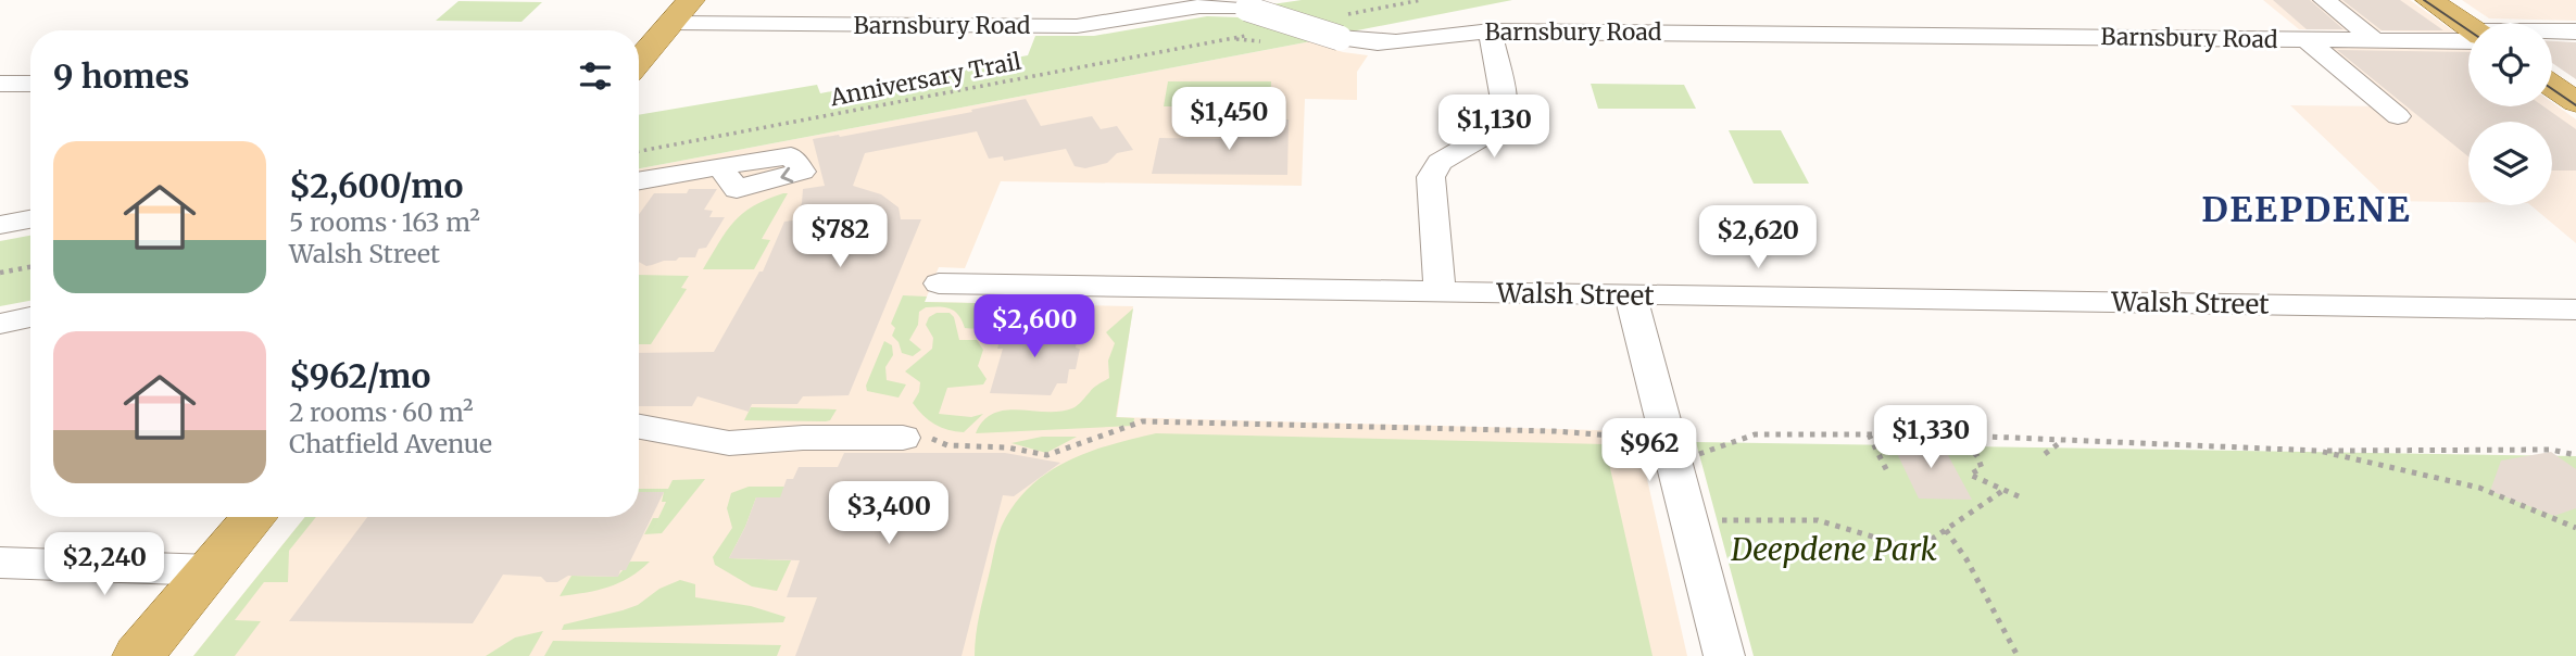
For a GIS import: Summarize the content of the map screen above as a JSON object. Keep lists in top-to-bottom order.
{
  "streets": {
    "street": ["Barnsbury Road", "Walsh Street"],
    "path": ["Anniversary Trail"]
  },
  "districts": ["DEEPDENE"],
  "parks": ["Deepdene Park"],
  "page": {
    "heading": "9 homes",
    "price": [
      "$1,450",
      "$1,130",
      "$782",
      "$2,620",
      "$2,600",
      "$1,330",
      "$962",
      "$3,400",
      "$2,240"
    ],
    "list": [
      {
        "name": "$2,600/mo",
        "note": "5 rooms · 163 m² · Walsh Street"
      },
      {
        "name": "$962/mo",
        "note": "2 rooms · 60 m² · Chatfield Avenue"
      }
    ]
  }
}
